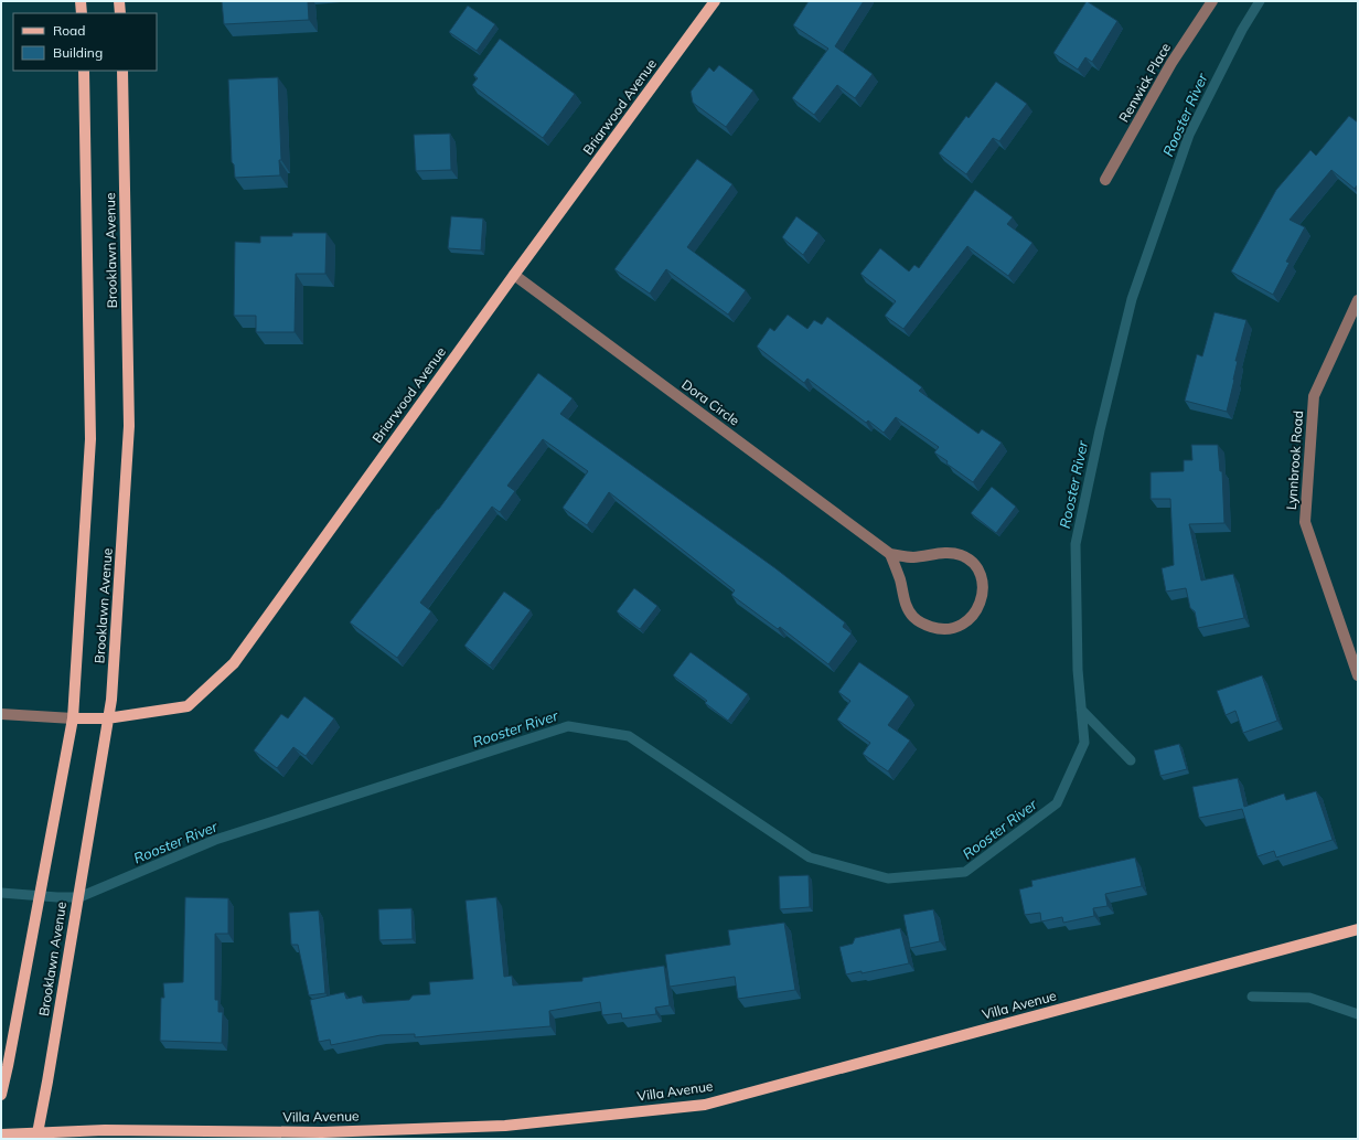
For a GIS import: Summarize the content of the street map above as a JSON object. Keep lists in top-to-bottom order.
{
  "streets": {
    "main road": ["Briarwood Avenue", "Brooklawn Avenue", "Villa Avenue"],
    "street": ["Renwick Place", "Dora Circle", "Lynnbrook Road"]
  },
  "crossings": [
    ["Briarwood Avenue", "Brooklawn Avenue"],
    ["Briarwood Avenue", "Dora Circle"],
    ["Brooklawn Avenue", "Villa Avenue"]
  ],
  "water": ["Rooster River"],
  "legend": ["Road", "Building"]
}
